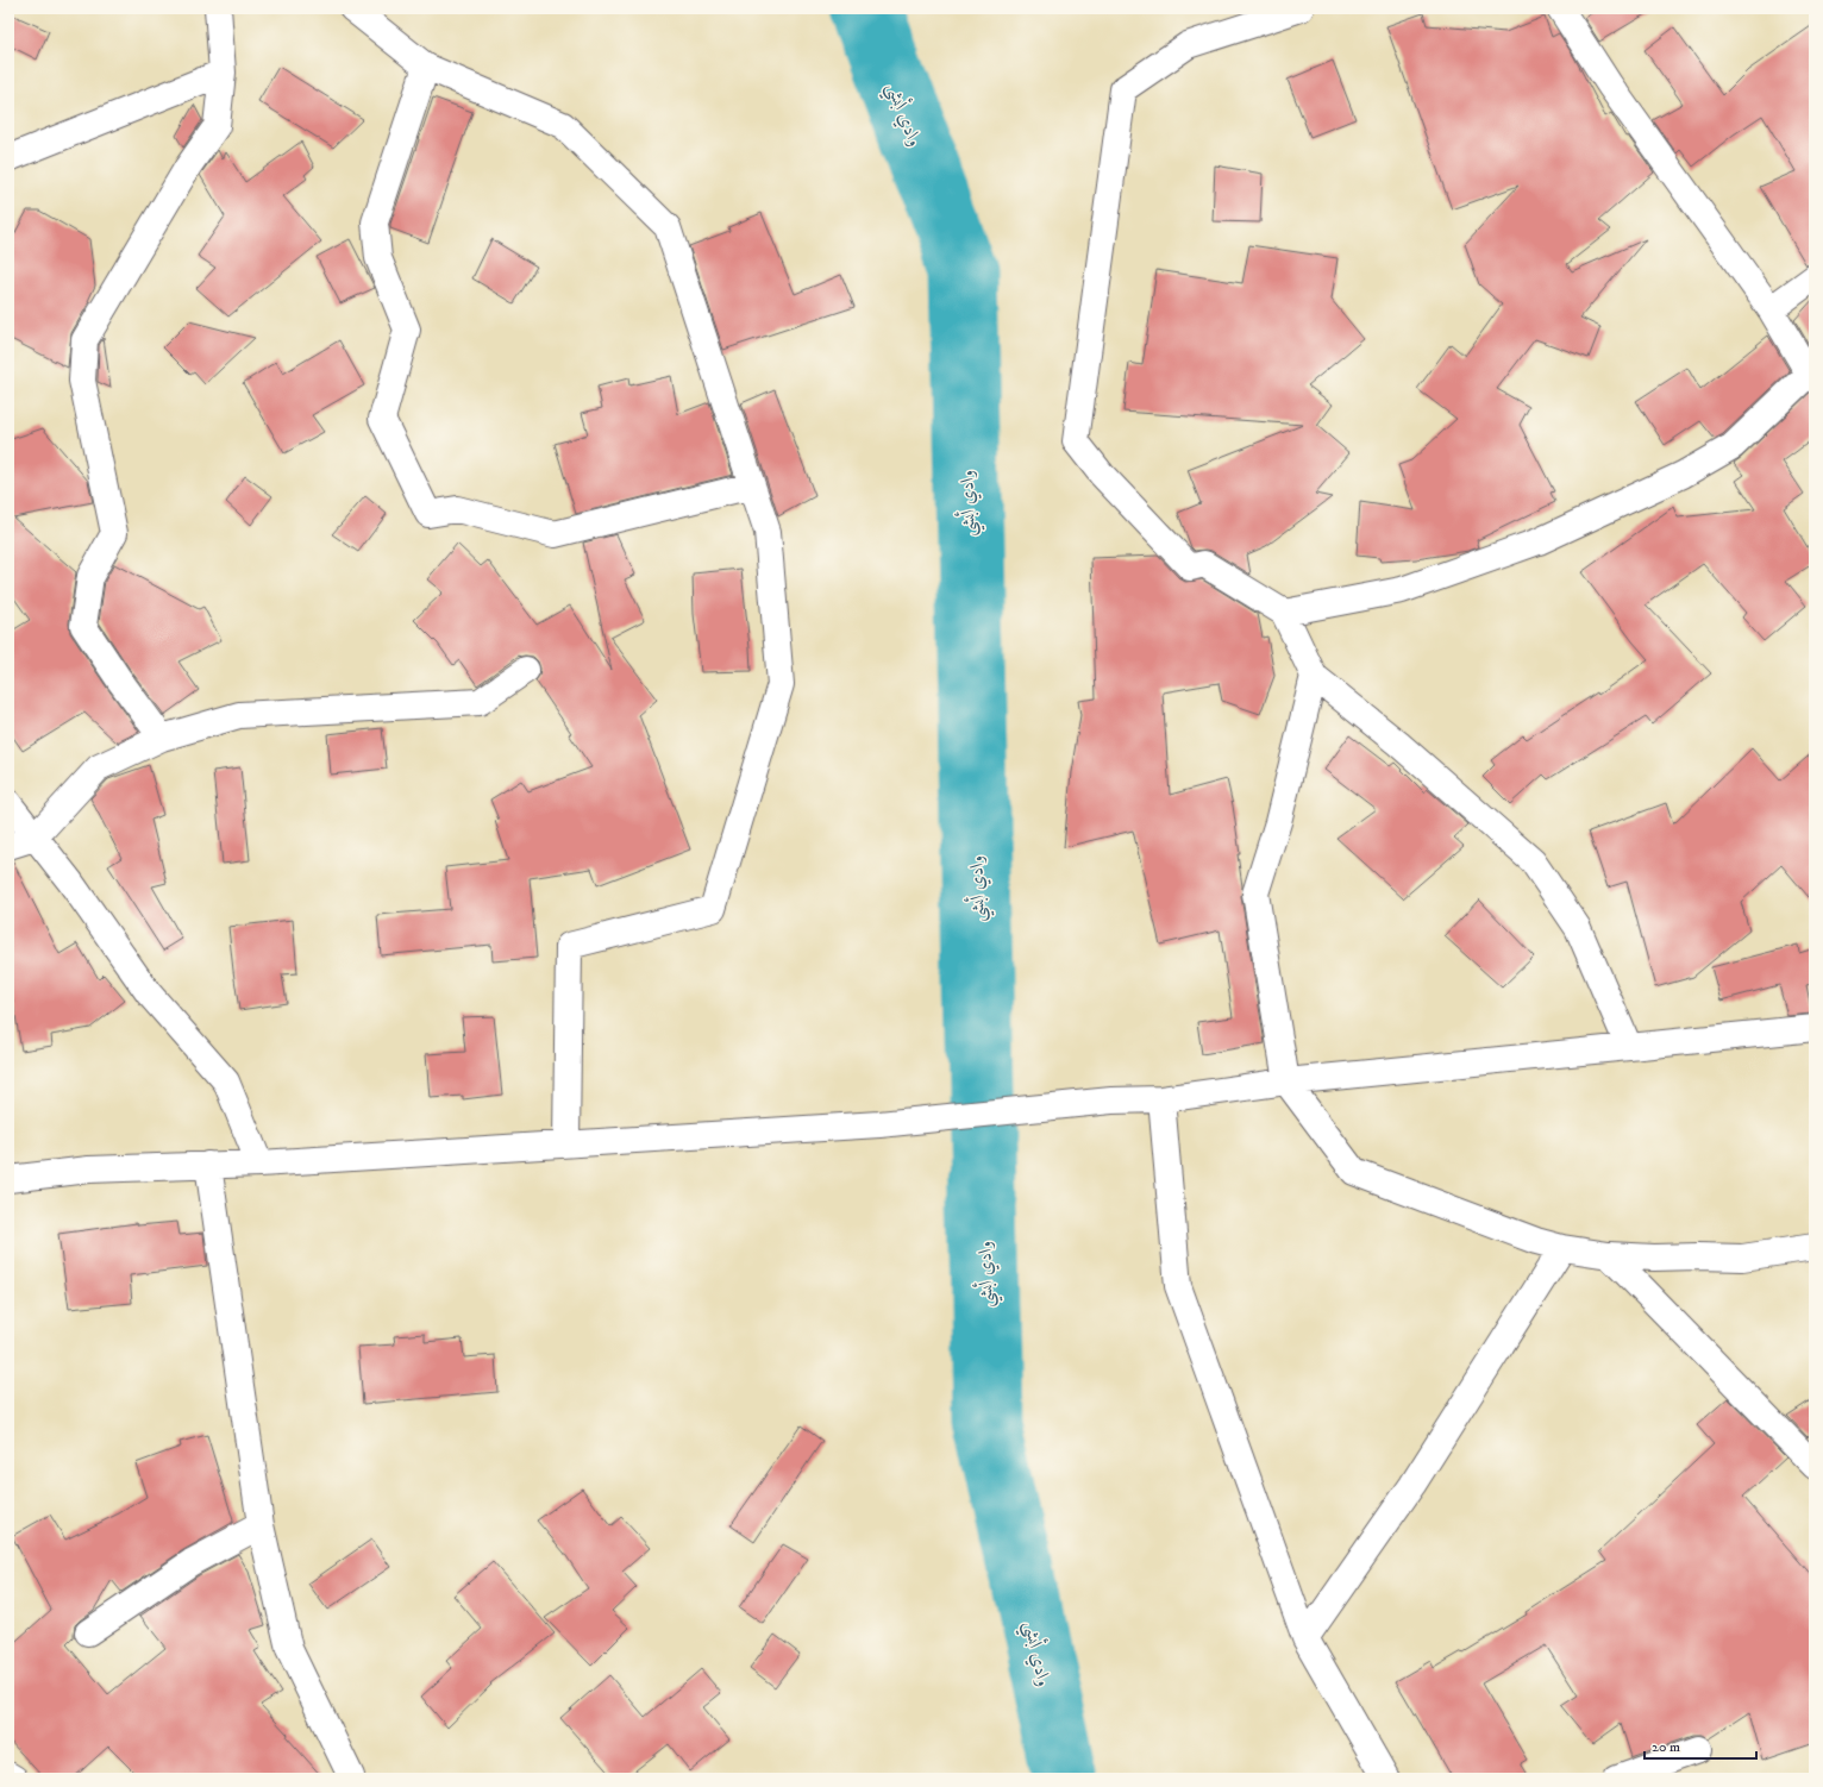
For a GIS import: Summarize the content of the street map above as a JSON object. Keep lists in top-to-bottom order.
{
  "water": ["وادي أبشي"],
  "scale_bar": "20 m"
}
